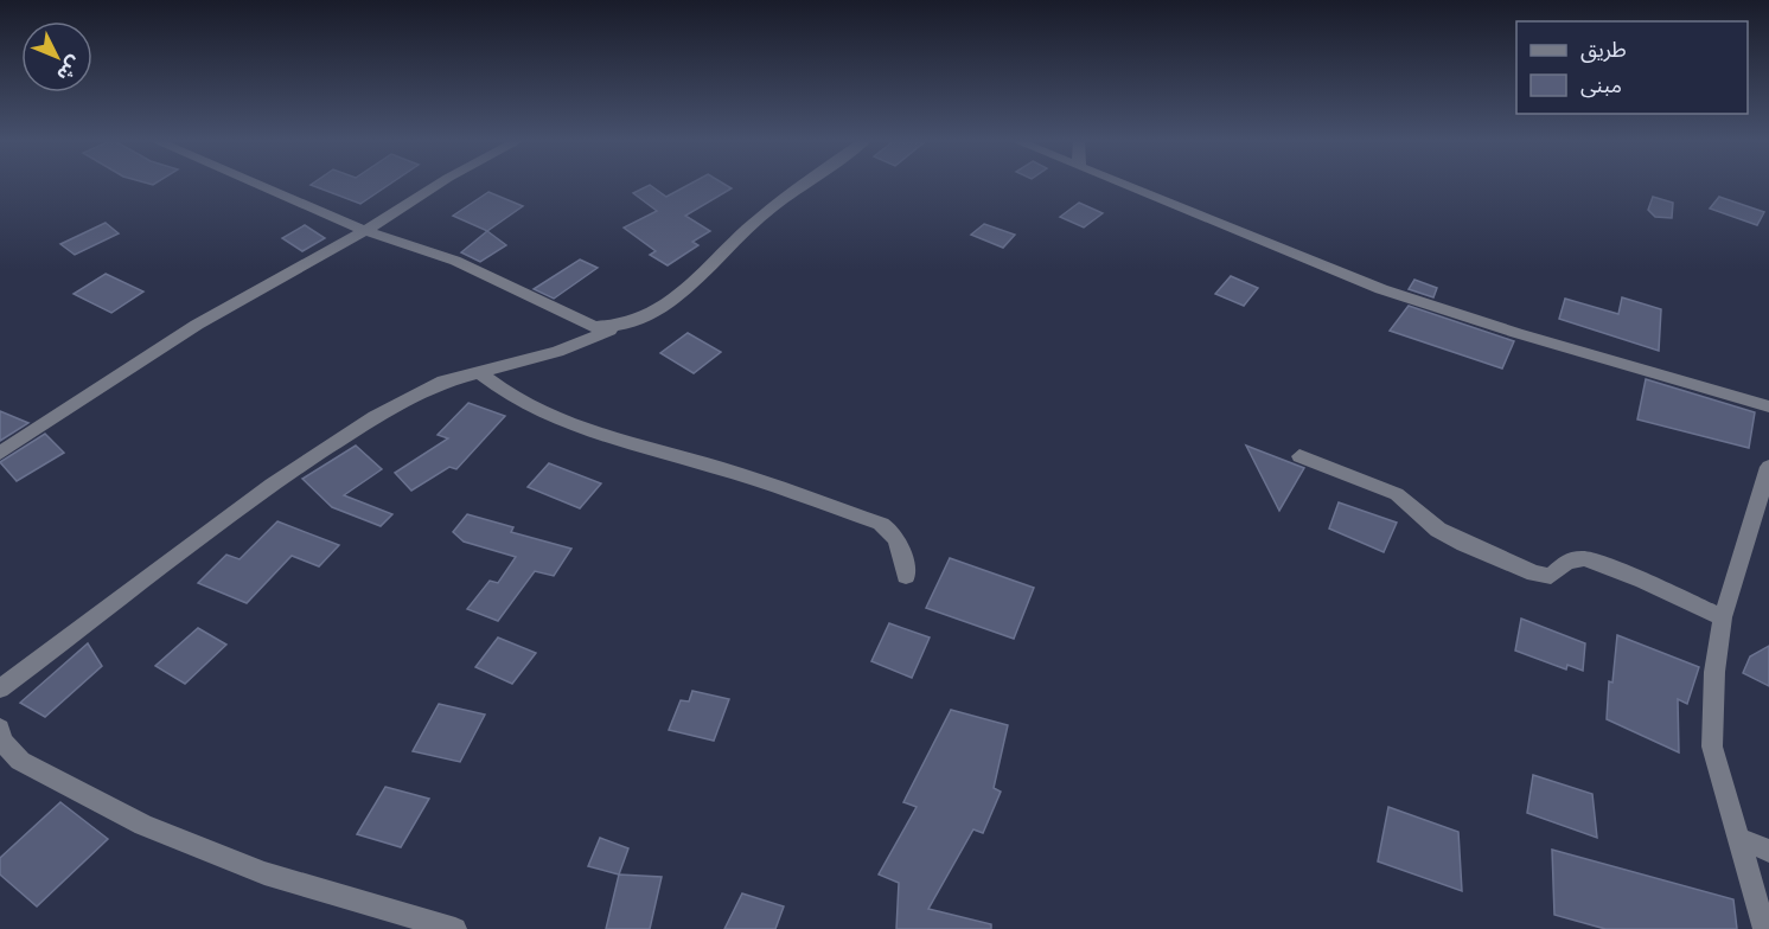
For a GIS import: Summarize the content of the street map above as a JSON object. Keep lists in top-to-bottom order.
{
  "legend": ["طريق", "مبنى"],
  "north": "bottom right"
}
